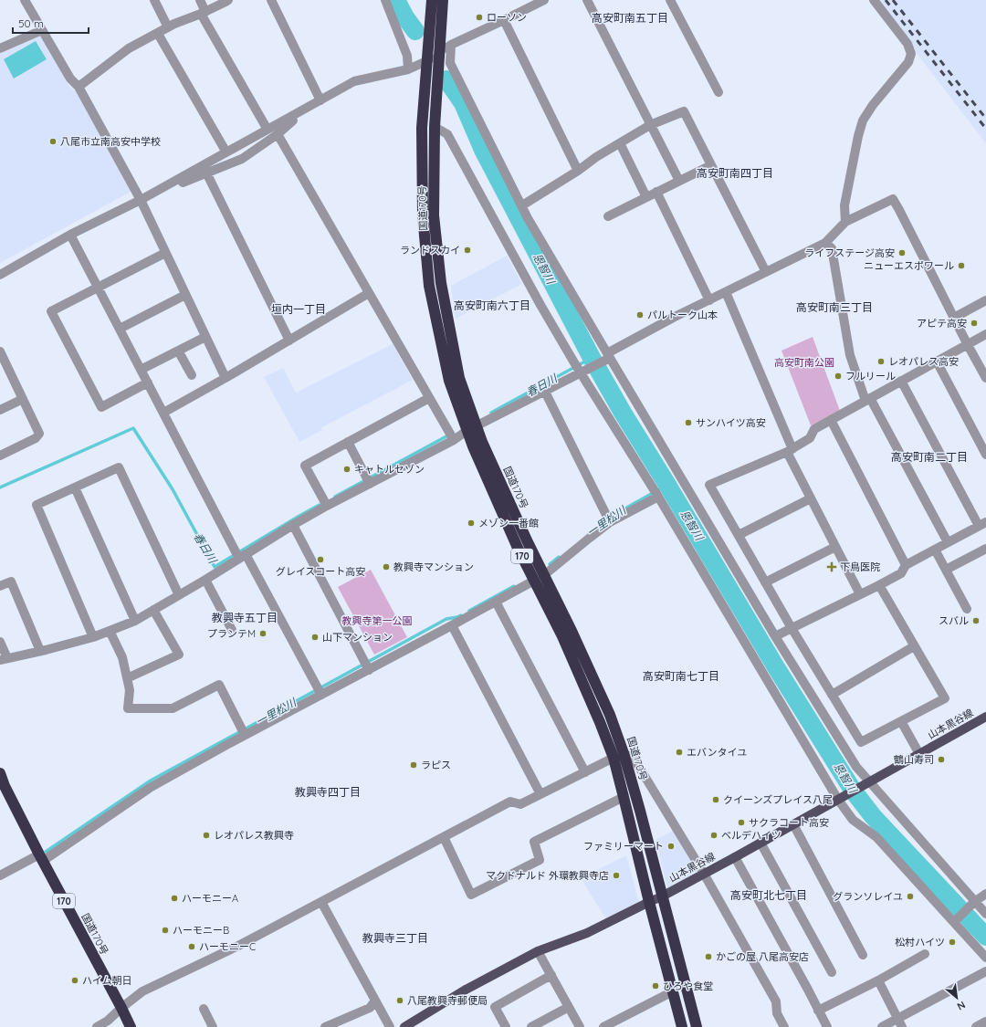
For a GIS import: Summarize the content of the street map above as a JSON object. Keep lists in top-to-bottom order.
{
  "streets": {
    "highway": ["国道170号", "170"],
    "main road": ["山本黒谷線"]
  },
  "crossings": [
    ["国道170号", "山本黒谷線"]
  ],
  "districts": [
    "高安町南五丁目",
    "高安町南四丁目",
    "高安町南六丁目",
    "高安町南三丁目",
    "垣内一丁目",
    "高安町南二丁目",
    "教興寺五丁目",
    "高安町南七丁目",
    "教興寺四丁目",
    "高安町北七丁目",
    "教興寺三丁目"
  ],
  "water": ["恩智川", "春日川", "一里松川"],
  "parks": ["高安町南公園", "教興寺第一公園"],
  "places": {
    "other": [
      "ローソン",
      "八尾市立南高安中学校",
      "ランドスカイ",
      "ライフステージ高安",
      "ニューエスポワール",
      "パルトーク山本",
      "アピテ高安",
      "レオパレス高安",
      "フルリール",
      "サンハイツ高安",
      "キャトルセゾン",
      "メゾン一番館",
      "グレイスコート高安",
      "教興寺マンション",
      "スバル",
      "プランテM",
      "山下マンション",
      "エバンタイユ",
      "鶴山寿司",
      "ラピス",
      "クイーンズプレイス八尾",
      "サクラコート高安",
      "レオパレス教興寺",
      "ベルデハイツ",
      "ファミリーマート",
      "マクドナルド 外環教興寺店",
      "グランソレイユ",
      "ハーモニーA",
      "ハーモニーB",
      "松村ハイツ",
      "ハーモニーC",
      "かごの屋 八尾高安店",
      "ハイム朝日",
      "ひろや食堂",
      "八尾教興寺郵便局"
    ],
    "health": ["下鳥医院"]
  },
  "scale_bar": "50 m",
  "north": "bottom right"
}
